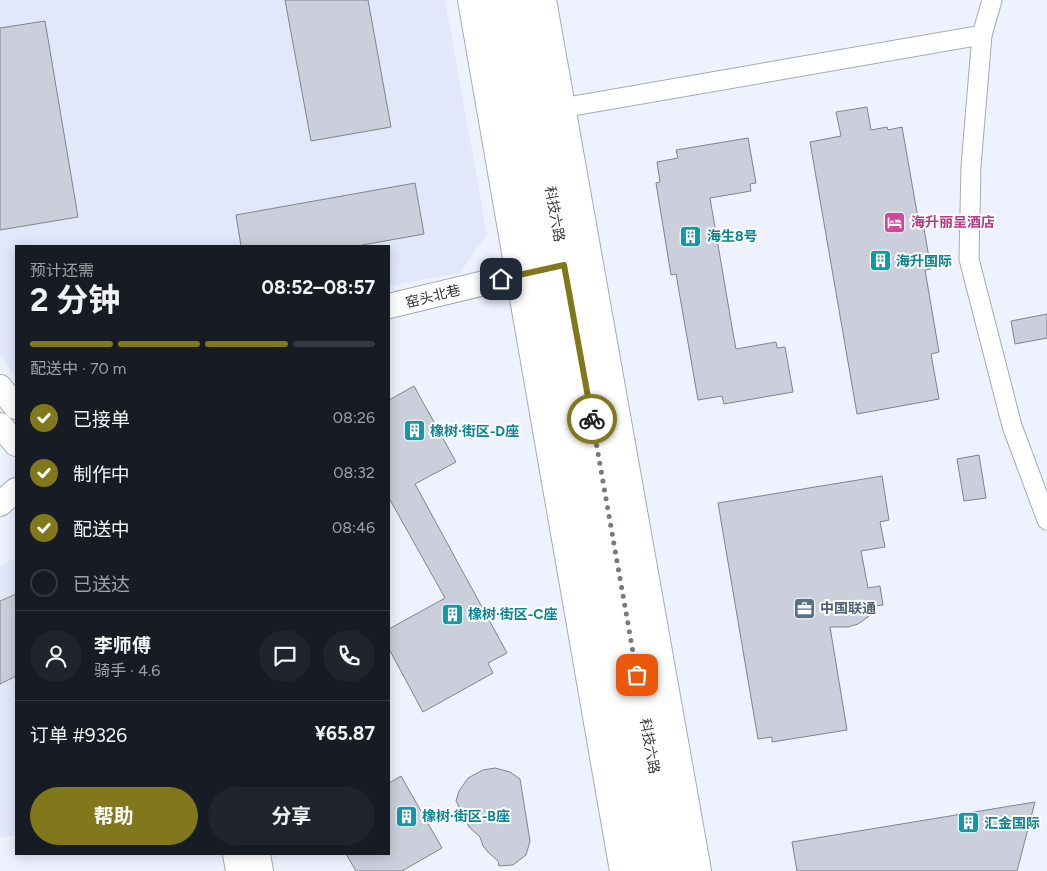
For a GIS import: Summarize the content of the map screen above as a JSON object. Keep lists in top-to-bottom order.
{
  "streets": {
    "main road": ["科技六路"],
    "street": ["窑头北巷"]
  },
  "crossings": [
    ["科技六路", "窑头北巷"]
  ],
  "places": {
    "hotel": ["海升丽呈酒店"],
    "building": [
      "海生8号",
      "海升国际",
      "橡树·街区-D座",
      "橡树·街区-C座",
      "橡树·街区-B座",
      "汇金国际"
    ],
    "office": ["中国联通"]
  },
  "page": {
    "heading": ["2 分钟", "预计还需", "08:52–08:57"],
    "panel": [
      "李师傅",
      "骑手 · 4.6",
      "订单 #9326",
      "¥65.87"
    ],
    "bar": "配送中 · 70 m",
    "list": [
      ["已接单", "08:26"],
      ["制作中", "08:32"],
      ["配送中", "08:46"],
      "已送达"
    ],
    "buttons": ["帮助", "分享"]
  }
}
